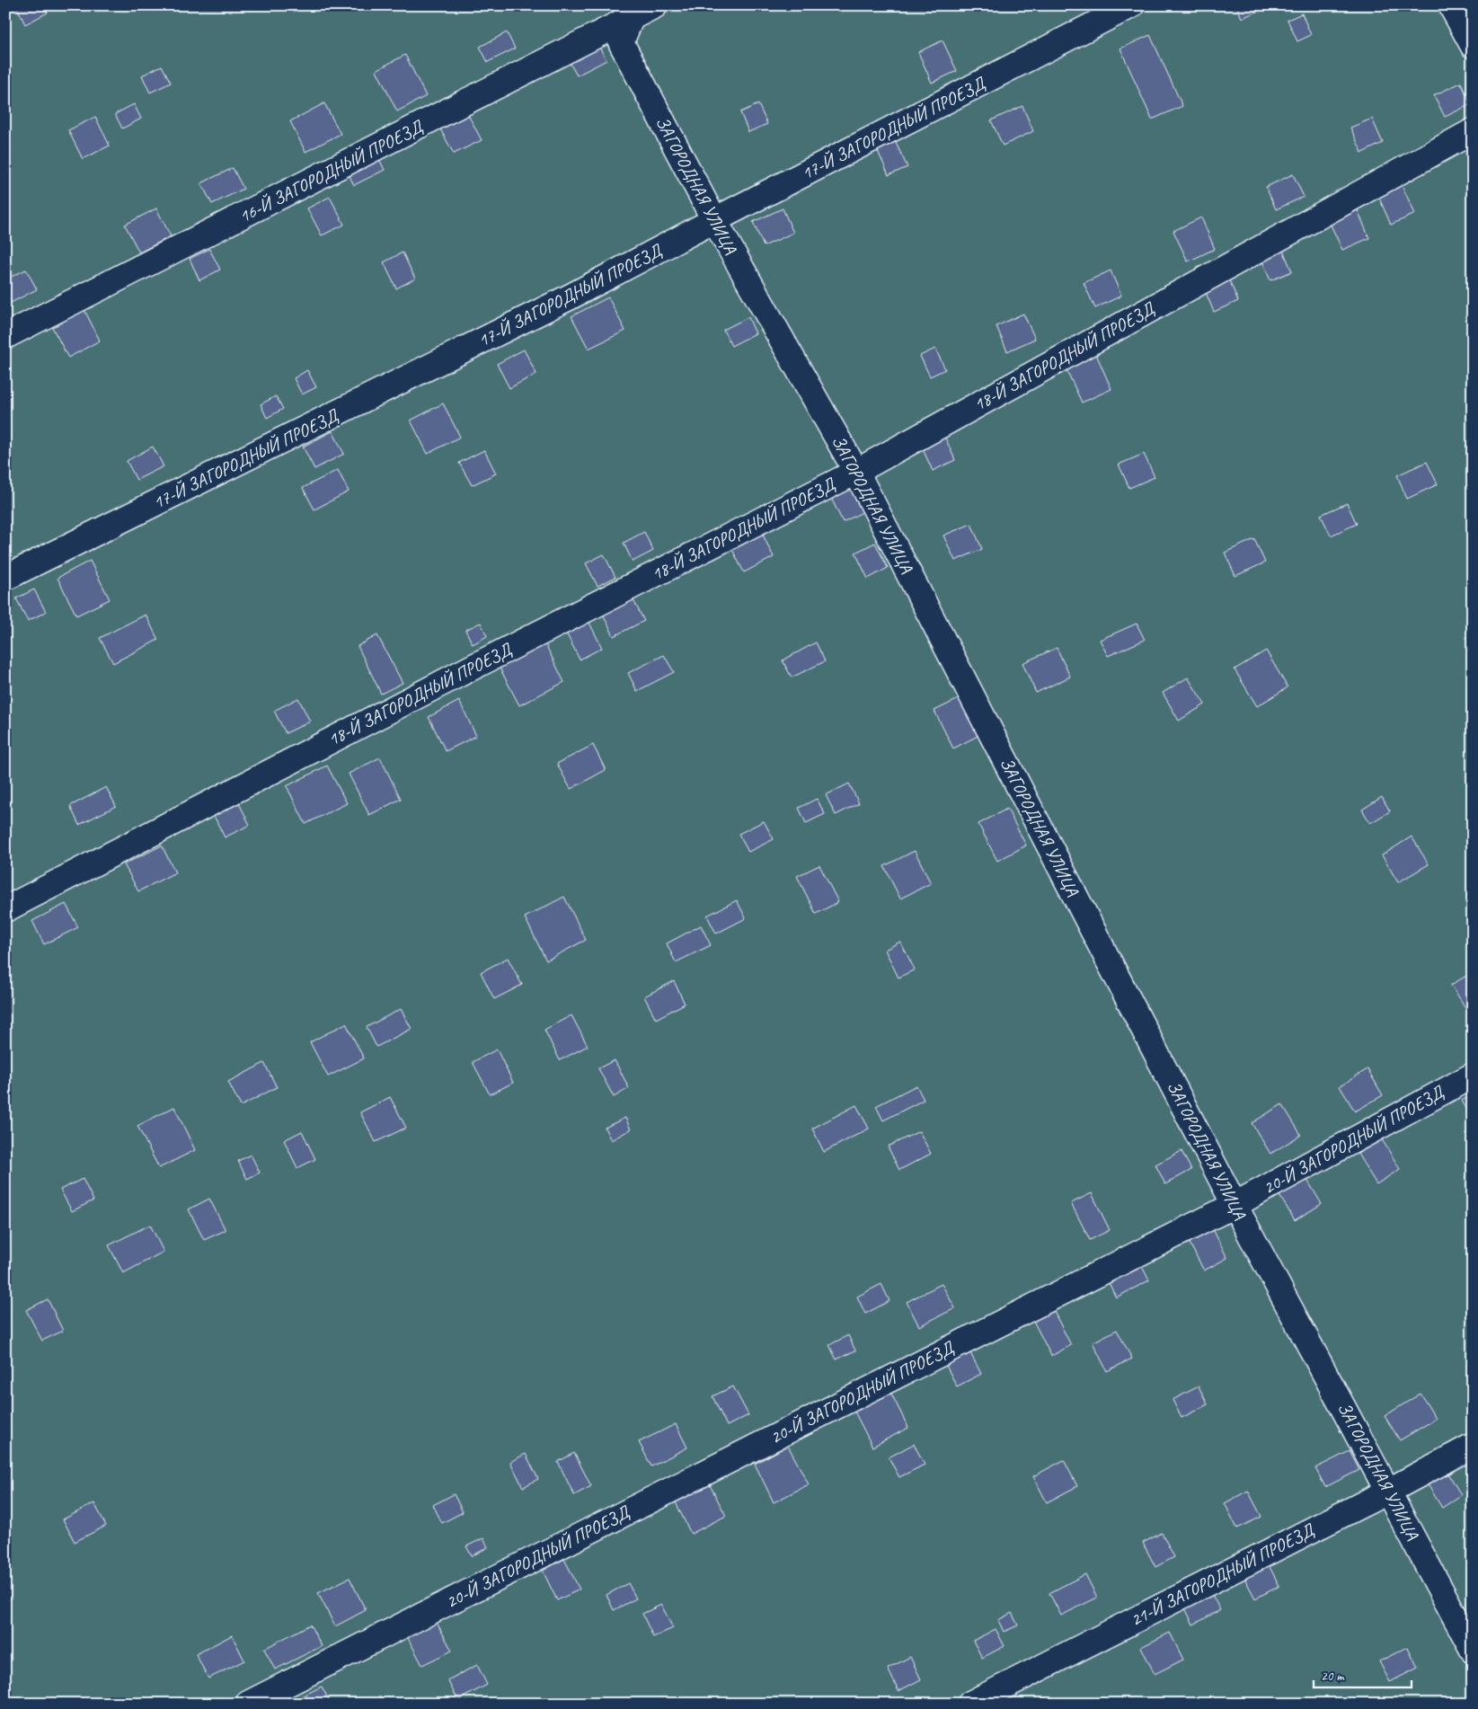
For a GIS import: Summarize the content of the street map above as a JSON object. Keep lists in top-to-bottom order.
{
  "streets": {
    "street": [
      "17-Й ЗАГОРОДНЫЙ ПРОЕЗД",
      "16-Й ЗАГОРОДНЫЙ ПРОЕЗД",
      "ЗАГОРОДНАЯ УЛИЦА",
      "18-Й ЗАГОРОДНЫЙ ПРОЕЗД",
      "20-Й ЗАГОРОДНЫЙ ПРОЕЗД",
      "21-Й ЗАГОРОДНЫЙ ПРОЕЗД"
    ]
  },
  "crossings": [
    ["17-Й ЗАГОРОДНЫЙ ПРОЕЗД", "ЗАГОРОДНАЯ УЛИЦА"],
    ["16-Й ЗАГОРОДНЫЙ ПРОЕЗД", "ЗАГОРОДНАЯ УЛИЦА"],
    ["ЗАГОРОДНАЯ УЛИЦА", "18-Й ЗАГОРОДНЫЙ ПРОЕЗД"],
    ["ЗАГОРОДНАЯ УЛИЦА", "20-Й ЗАГОРОДНЫЙ ПРОЕЗД"],
    ["ЗАГОРОДНАЯ УЛИЦА", "21-Й ЗАГОРОДНЫЙ ПРОЕЗД"]
  ],
  "scale_bar": "20 m"
}
